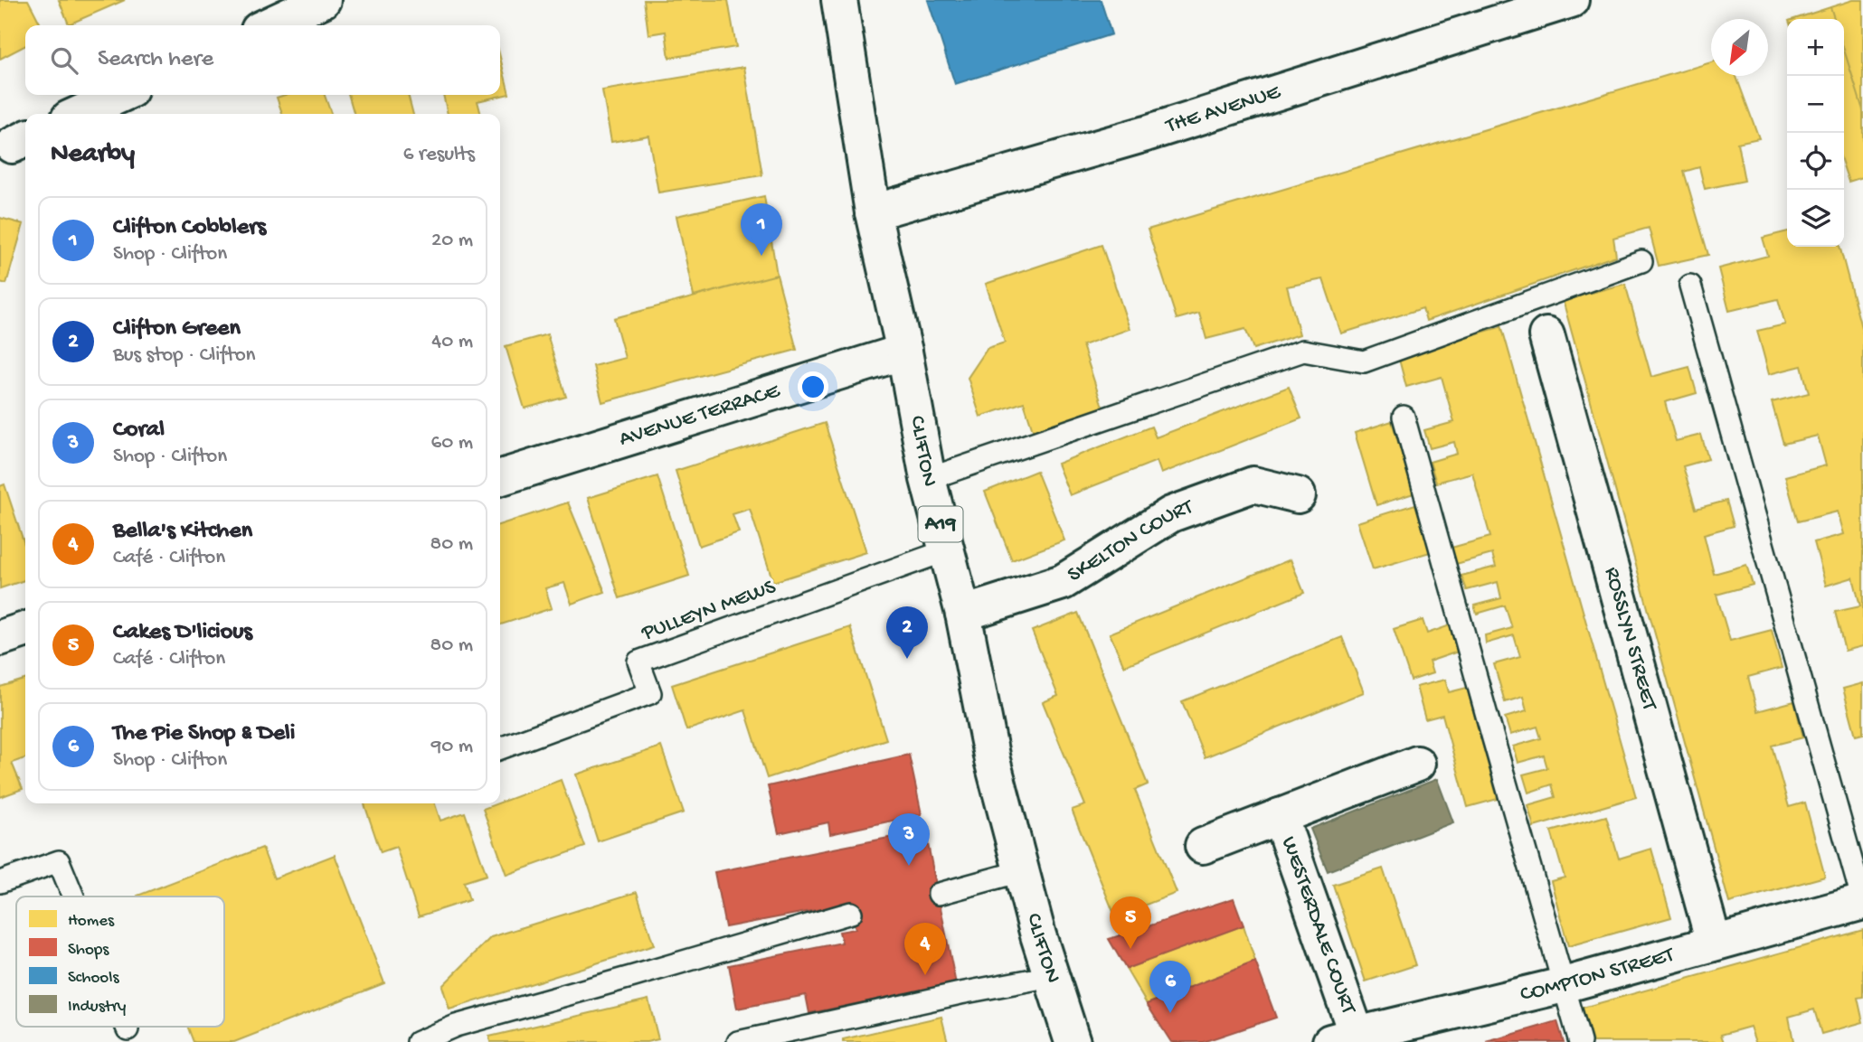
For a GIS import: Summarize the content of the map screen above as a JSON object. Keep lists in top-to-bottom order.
{
  "streets": {
    "street": [
      "THE AVENUE",
      "AVENUE TERRACE",
      "CLIFTON",
      "A19",
      "SKELTON COURT",
      "ROSSLYN STREET",
      "WESTERDALE COURT",
      "COMPTON STREET"
    ],
    "lane": ["PULLEYN MEWS"]
  },
  "crossings": [
    ["THE AVENUE", "CLIFTON"],
    ["AVENUE TERRACE", "CLIFTON"],
    ["CLIFTON", "SKELTON COURT"],
    ["CLIFTON", "PULLEYN MEWS"],
    ["ROSSLYN STREET", "COMPTON STREET"],
    ["WESTERDALE COURT", "COMPTON STREET"]
  ],
  "legend": [
    "Homes",
    "Shops",
    "Schools",
    "Industry"
  ],
  "north": "bottom left",
  "page": {
    "map_buttons": ["+", "−"],
    "search": "Search here",
    "heading": ["Nearby", "6 results"],
    "list": [
      {
        "mark": "1",
        "name": "Clifton Cobblers",
        "note": "Shop · Clifton",
        "value": "20 m"
      },
      {
        "mark": "2",
        "name": "Clifton Green",
        "note": "Bus stop · Clifton",
        "value": "40 m"
      },
      {
        "mark": "3",
        "name": "Coral",
        "note": "Shop · Clifton",
        "value": "60 m"
      },
      {
        "mark": "4",
        "name": "Bella's Kitchen",
        "note": "Café · Clifton",
        "value": "80 m"
      },
      {
        "mark": "5",
        "name": "Cakes D'licious",
        "note": "Café · Clifton",
        "value": "80 m"
      },
      {
        "mark": "6",
        "name": "The Pie Shop & Deli",
        "note": "Shop · Clifton",
        "value": "90 m"
      }
    ],
    "pins": [
      "1",
      "2",
      "3",
      "5",
      "4",
      "6"
    ]
  }
}
